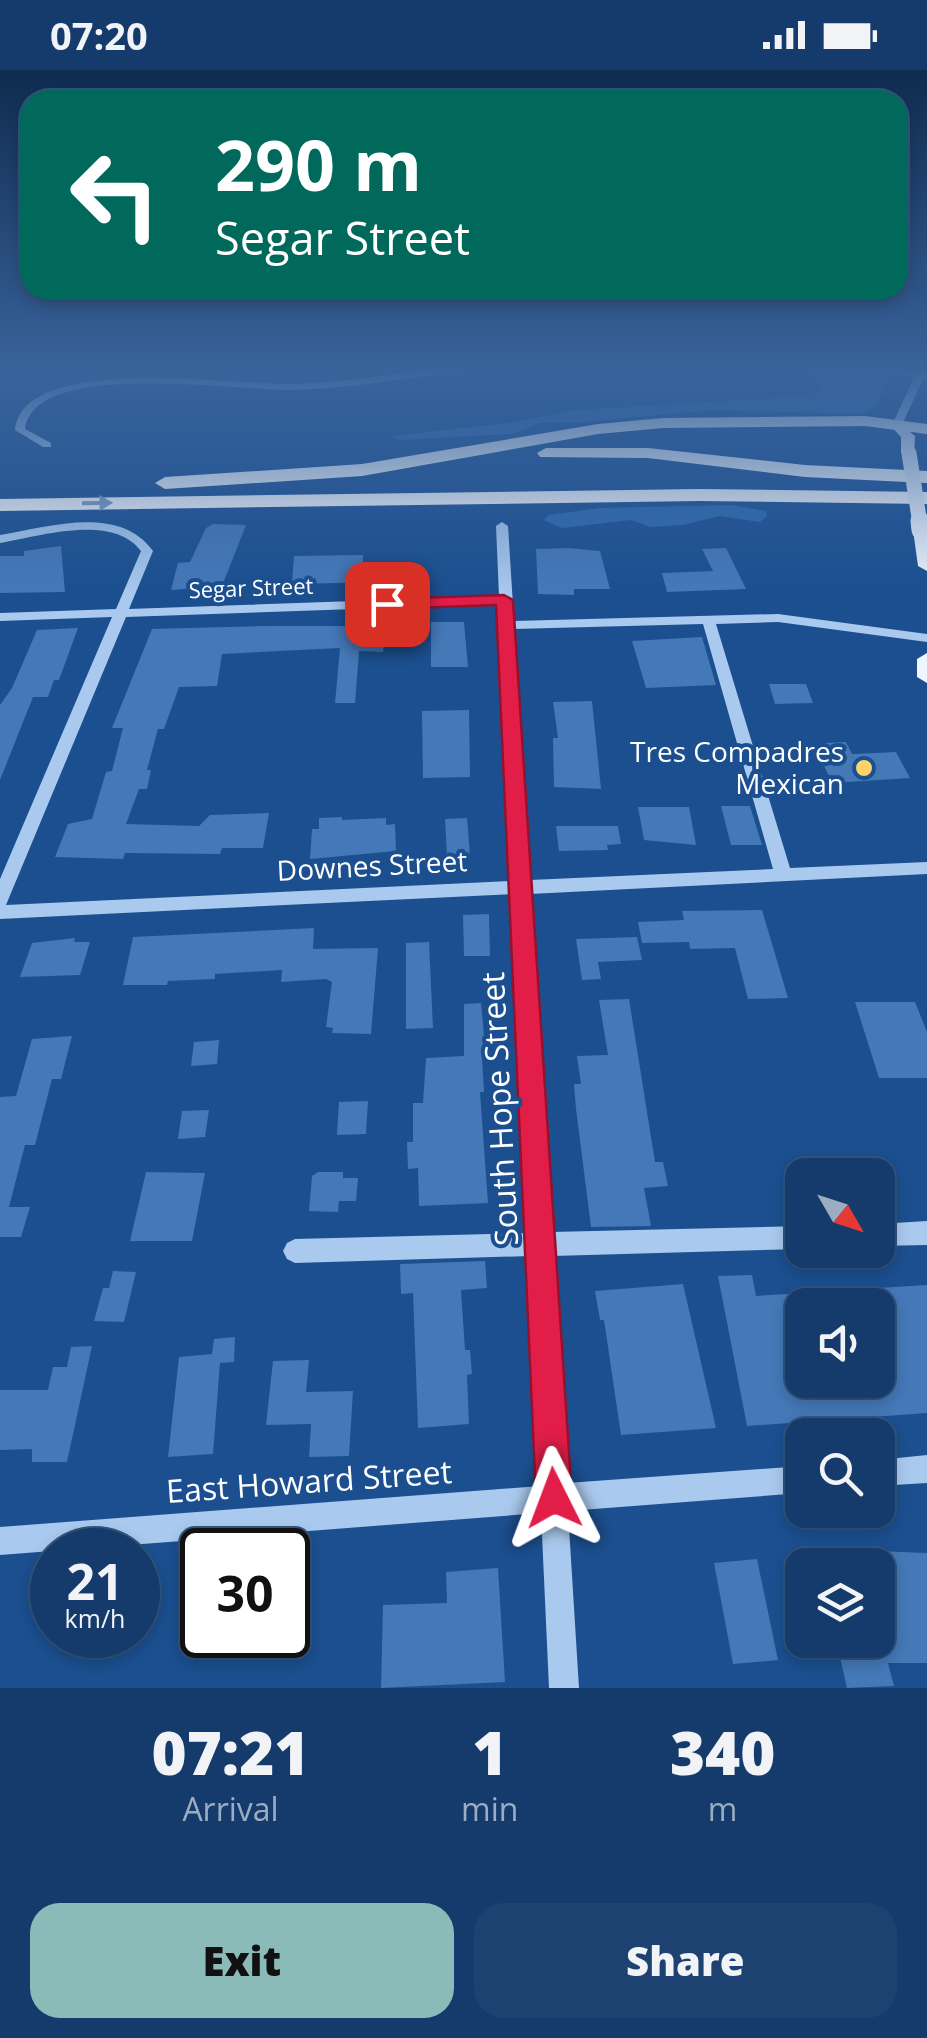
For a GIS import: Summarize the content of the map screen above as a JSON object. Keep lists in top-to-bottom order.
{
  "streets": {
    "street": [
      "Segar Street",
      "Downes Street",
      "South Hope Street",
      "East Howard Street"
    ]
  },
  "crossings": [
    ["Segar Street", "South Hope Street"],
    ["Downes Street", "South Hope Street"],
    ["South Hope Street", "East Howard Street"]
  ],
  "places": ["Tres Compadres Mexican"],
  "north": "bottom right",
  "page": {
    "status": "07:20",
    "turn": ["290 m", "Segar Street"],
    "speed": "21 km/h",
    "limit": "30",
    "eta": [
      "07:21",
      "Arrival",
      "1",
      "min",
      "340",
      "m"
    ],
    "buttons": ["Exit", "Share"]
  }
}
